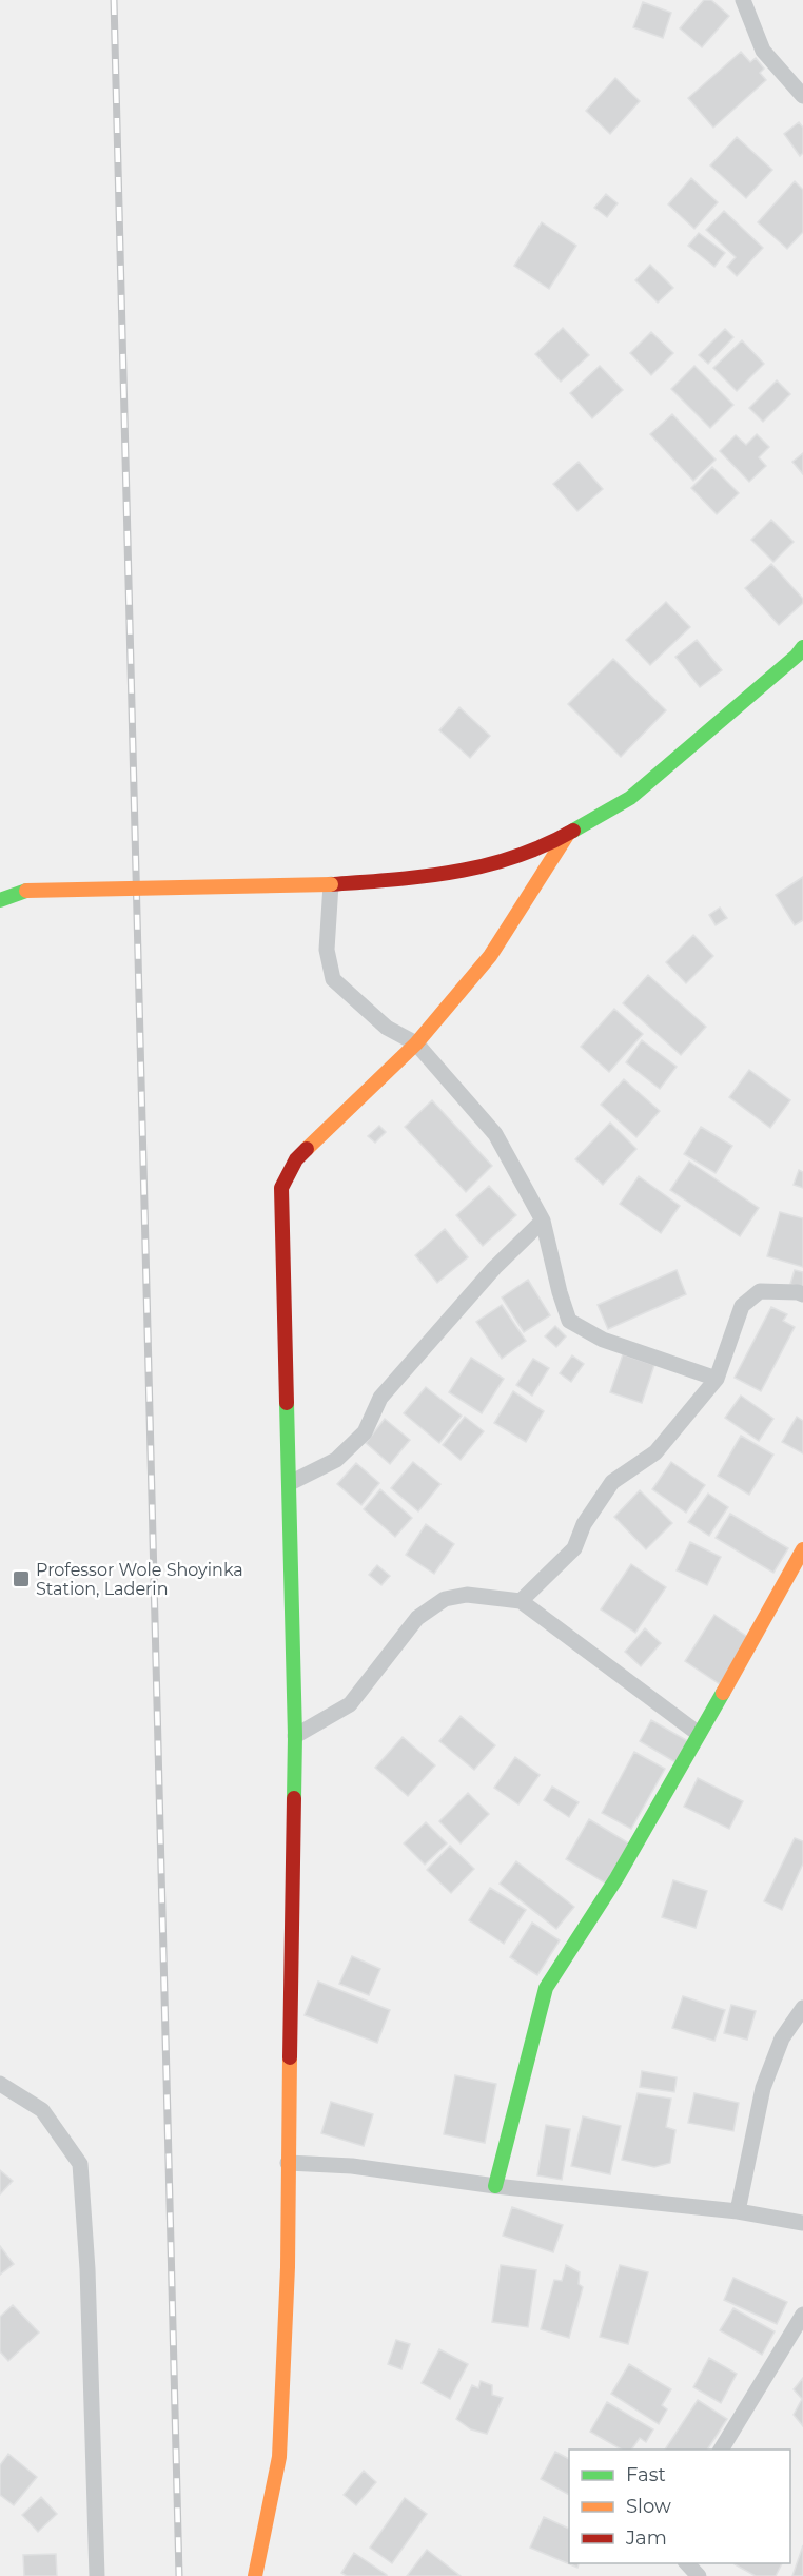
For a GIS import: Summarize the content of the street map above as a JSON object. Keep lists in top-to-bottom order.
{
  "places": {
    "transit": ["Professor Wole Shoyinka Station, Laderin"]
  },
  "legend": ["Fast", "Slow", "Jam"]
}
